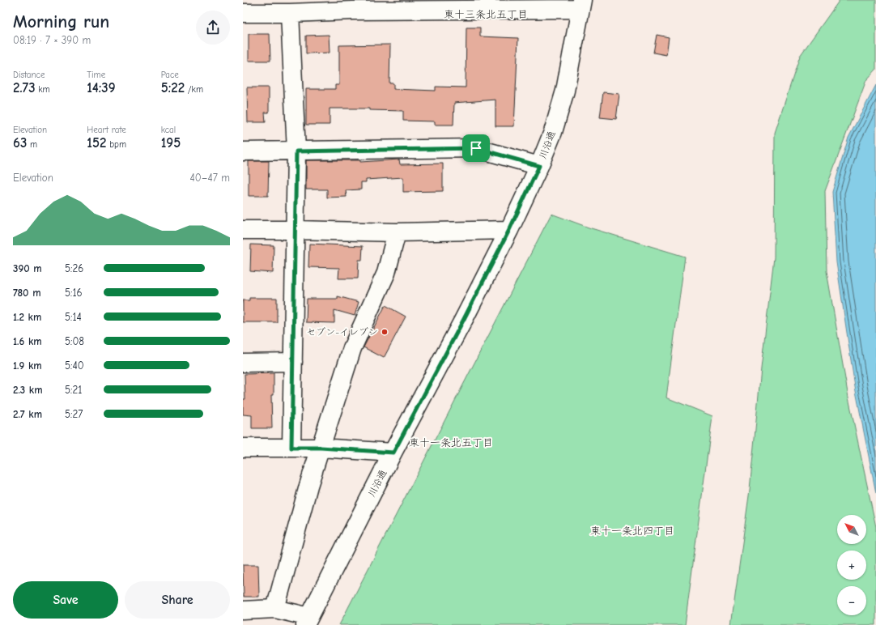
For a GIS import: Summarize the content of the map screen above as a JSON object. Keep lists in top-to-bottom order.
{
  "streets": {
    "street": ["川沿通"]
  },
  "districts": ["東十三条北五丁目", "東十一条北五丁目", "東十一条北四丁目"],
  "places": ["セブン-イレブン"],
  "north": "top left",
  "page": {
    "heading": ["Morning run", "08:19 · 7 × 390 m"],
    "stats": [
      ["Distance", "2.73 km"],
      ["Time", "14:39"],
      ["Pace", "5:22 /km"],
      ["Elevation", "63 m"],
      ["Heart rate", "152 bpm"],
      ["kcal", "195"]
    ],
    "chart": ["Elevation", "40–47 m"],
    "list": [
      {
        "name": "390 m",
        "note": "5:26"
      },
      {
        "name": "780 m",
        "note": "5:16"
      },
      {
        "name": "1.2 km",
        "note": "5:14"
      },
      {
        "name": "1.6 km",
        "note": "5:08"
      },
      {
        "name": "1.9 km",
        "note": "5:40"
      },
      {
        "name": "2.3 km",
        "note": "5:21"
      },
      {
        "name": "2.7 km",
        "note": "5:27"
      }
    ],
    "map_buttons": ["+", "−"],
    "buttons": ["Save", "Share"]
  }
}
